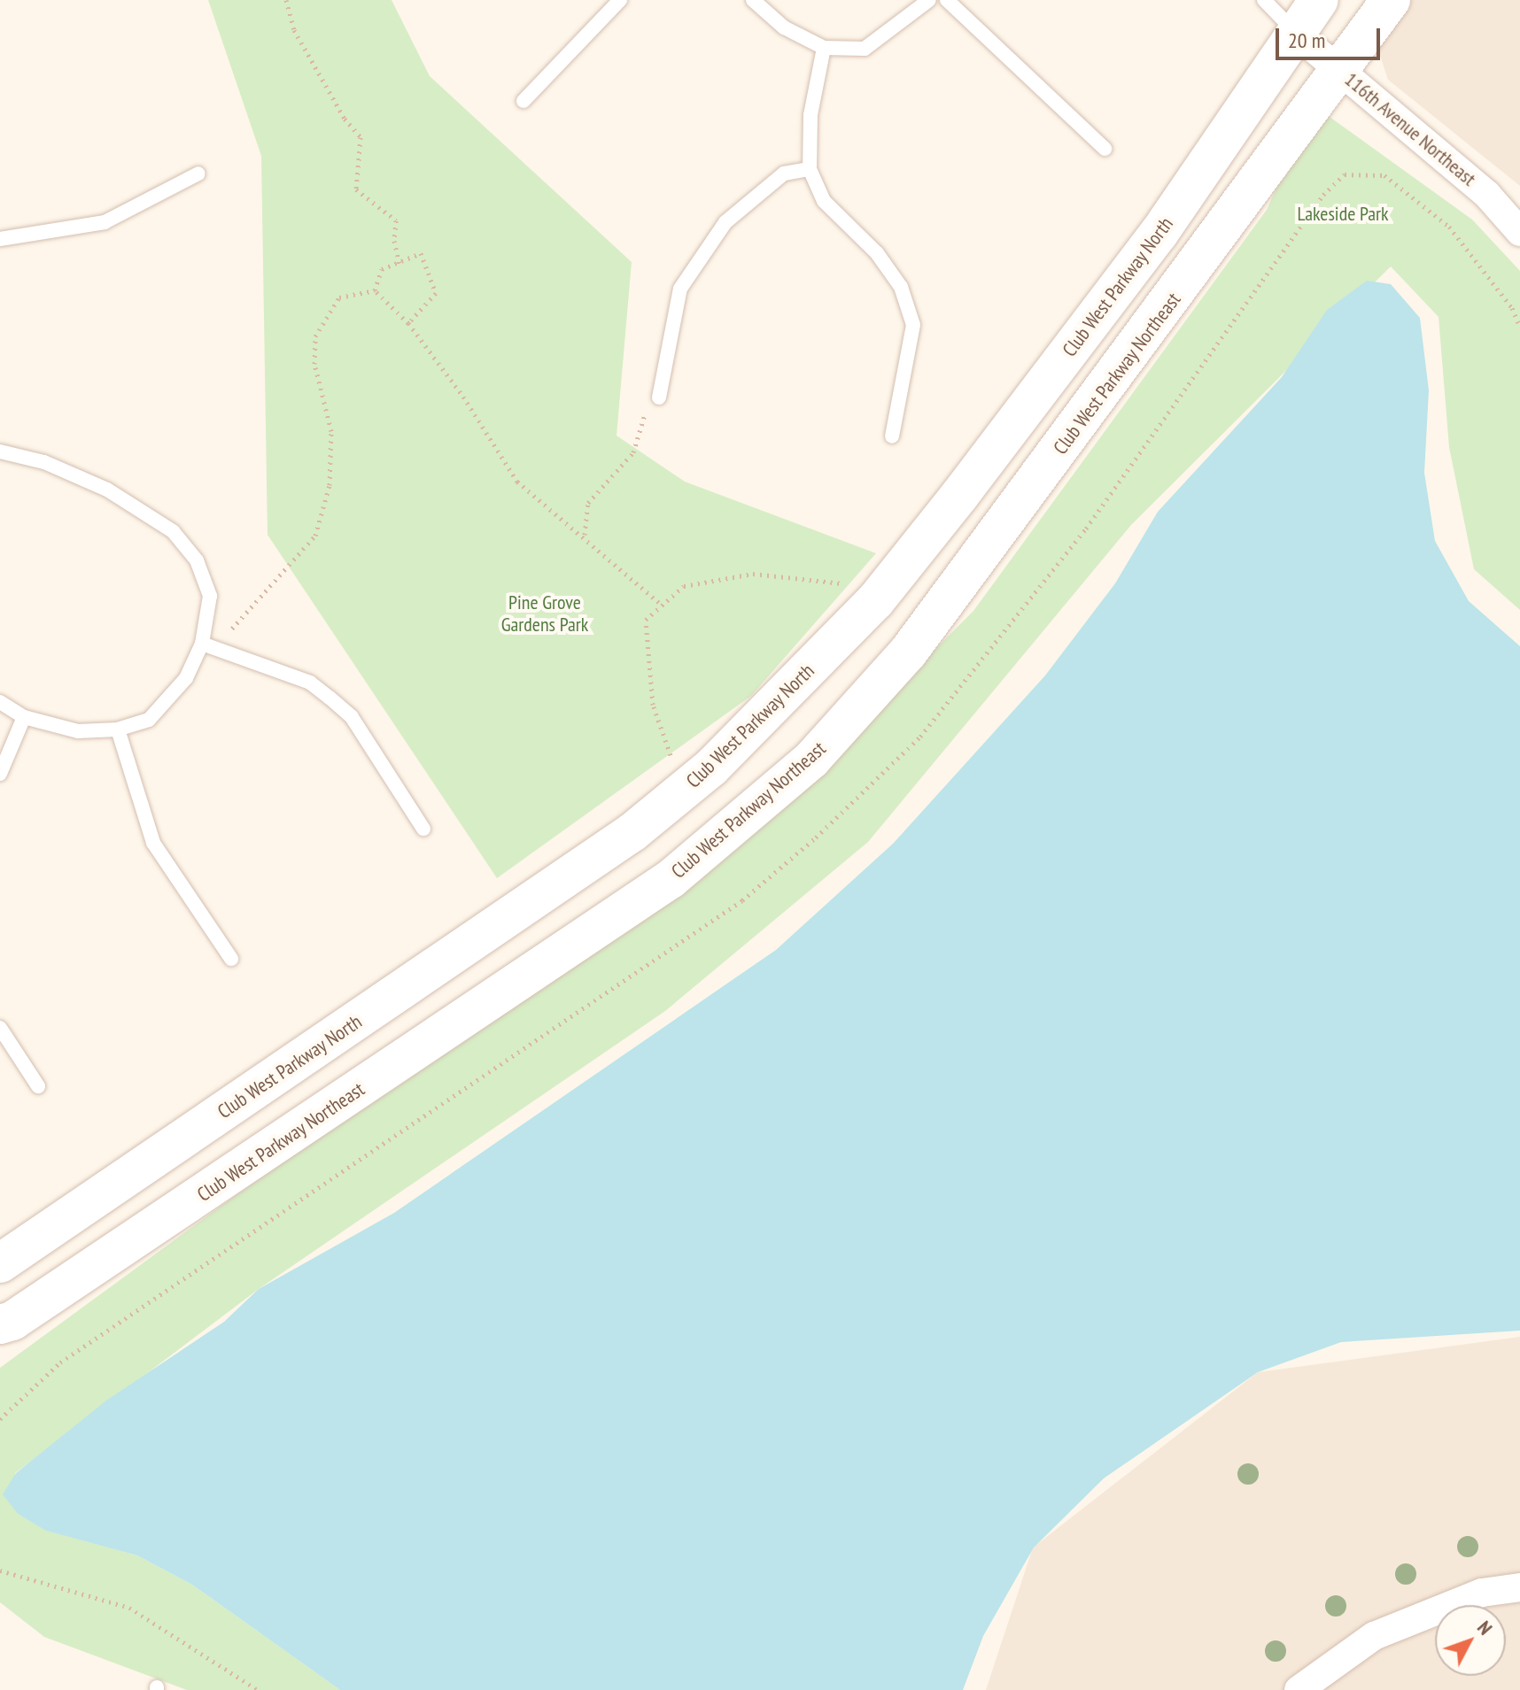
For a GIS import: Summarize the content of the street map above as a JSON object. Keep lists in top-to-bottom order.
{
  "streets": {
    "street": ["116th Avenue Northeast", "Club West Parkway North", "Club West Parkway Northeast"]
  },
  "crossings": [
    ["116th Avenue Northeast", "Club West Parkway North"],
    ["116th Avenue Northeast", "Club West Parkway Northeast"]
  ],
  "parks": ["Lakeside Park", "Pine Grove Gardens Park"],
  "scale_bar": "20 m",
  "north": "top right"
}
